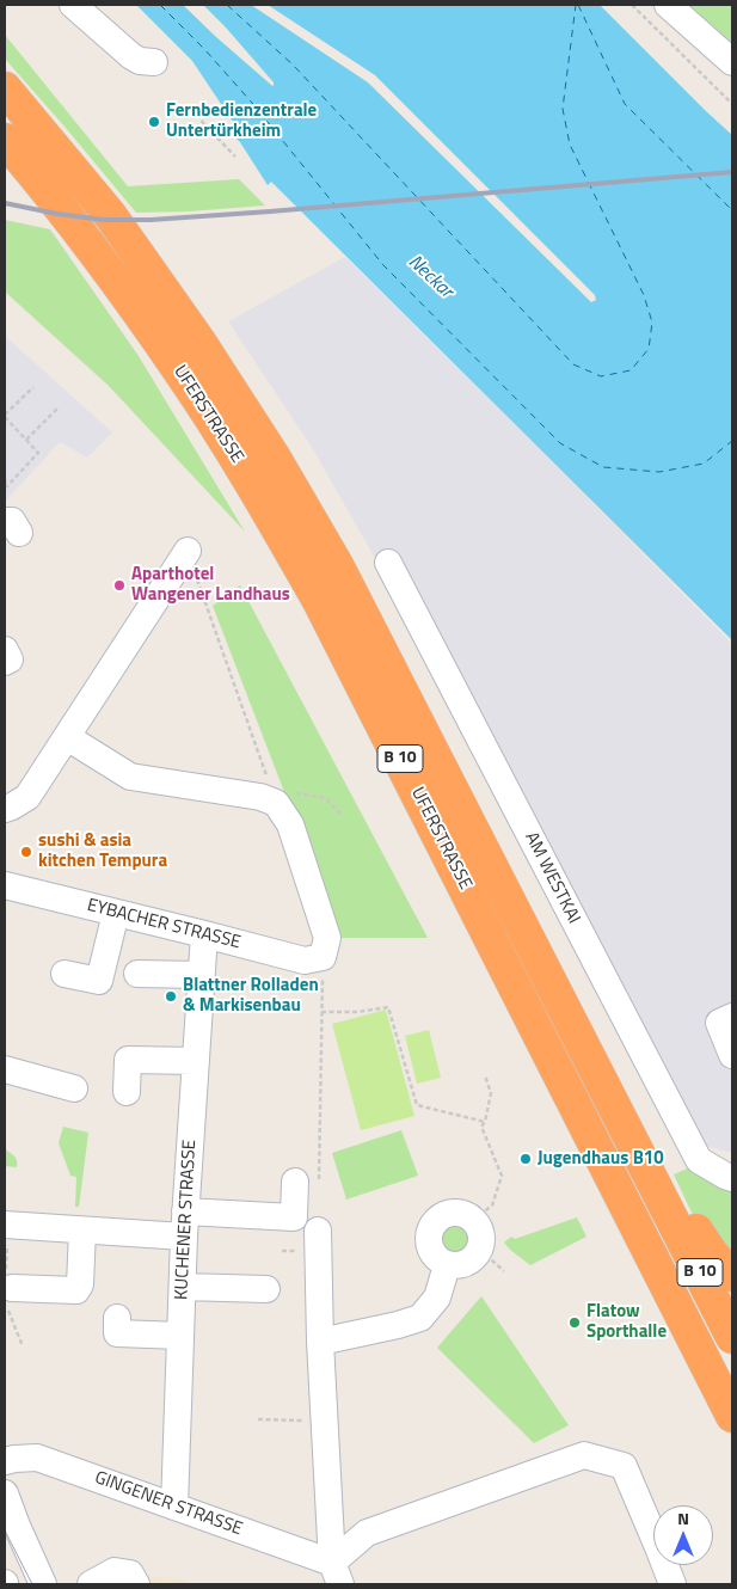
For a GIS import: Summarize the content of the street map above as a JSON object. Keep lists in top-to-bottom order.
{
  "streets": {
    "highway": ["UFERSTRASSE", "B 10"],
    "street": [
      "AM WESTKAI",
      "EYBACHER STRASSE",
      "KUCHENER STRASSE",
      "GINGENER STRASSE"
    ]
  },
  "crossings": [
    ["UFERSTRASSE", "B 10"],
    ["EYBACHER STRASSE", "KUCHENER STRASSE"],
    ["KUCHENER STRASSE", "GINGENER STRASSE"]
  ],
  "water": ["Neckar"],
  "places": [
    "Fernbedienzentrale Untertürkheim",
    "Aparthotel Wangener Landhaus",
    "sushi & asia kitchen Tempura",
    "Blattner Rolladen & Markisenbau",
    "Jugendhaus B10",
    "Flatow Sporthalle"
  ],
  "north": "top"
}
